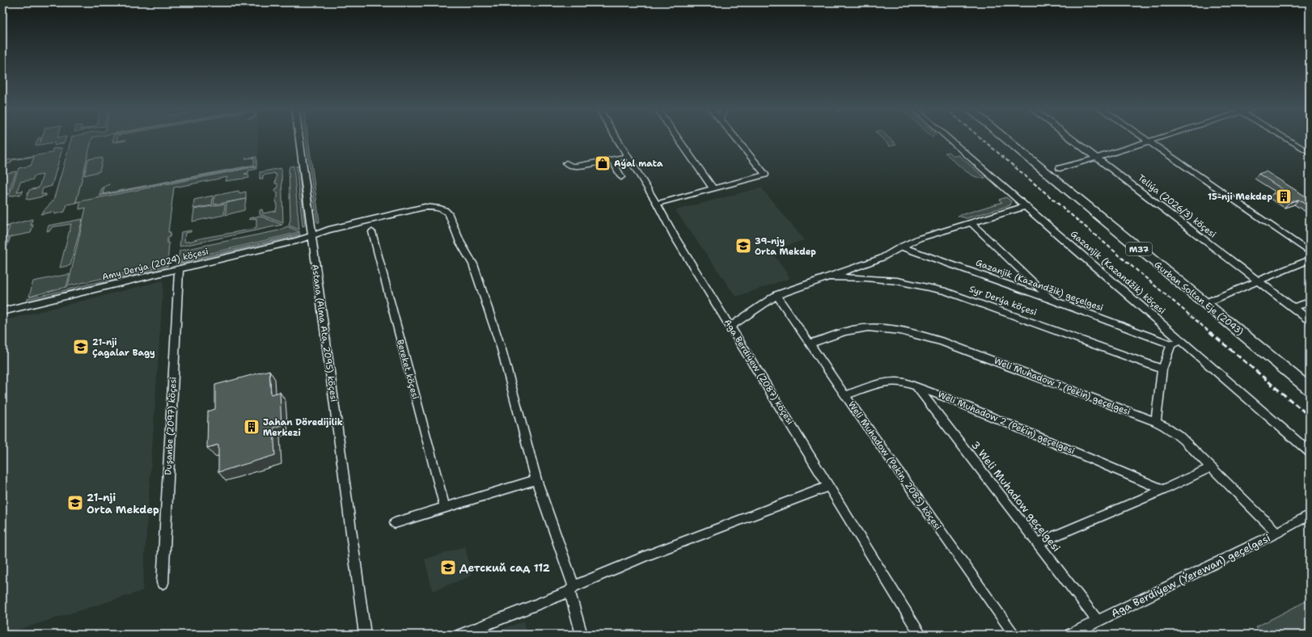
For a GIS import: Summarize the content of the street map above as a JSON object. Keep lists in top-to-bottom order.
{
  "streets": {
    "highway": ["M37", "Gurban Soltan Eje (2043)"],
    "street": [
      "Teliýa (2026/3) köçesi",
      "Amy Derýa (2024) köçesi",
      "Gazanjik (Kazandžik) köçesi",
      "Gazanjik (Kazandžik) geçelgesi",
      "Syr Derýa köçesi",
      "Astana (Alma Ata, 2095) köçesi",
      "Bereket köçesi",
      "Aga Berdiýew (2087) köçesi",
      "Weli Muhadow 1 (Pekin) geçelgesi",
      "Weli Muhadow 2 (Pekin) geçelgesi",
      "Duşanbe (2097) köçesi",
      "Weli Muhadow (Pekin, 2085) köçesi",
      "3 Weli Muhadow geçelgesi",
      "Aga Berdiýew (Ýerewan) geçelgesi"
    ]
  },
  "crossings": [
    ["Amy Derýa (2024) köçesi", "Astana (Alma Ata, 2095) köçesi"],
    ["Amy Derýa (2024) köçesi", "Duşanbe (2097) köçesi"],
    ["Weli Muhadow 1 (Pekin) geçelgesi", "Weli Muhadow (Pekin, 2085) köçesi"],
    ["Weli Muhadow 1 (Pekin) geçelgesi", "Aga Berdiýew (Ýerewan) geçelgesi"],
    ["Weli Muhadow 2 (Pekin) geçelgesi", "Weli Muhadow (Pekin, 2085) köçesi"],
    ["Weli Muhadow 2 (Pekin) geçelgesi", "3 Weli Muhadow geçelgesi"],
    ["3 Weli Muhadow geçelgesi", "Aga Berdiýew (Ýerewan) geçelgesi"]
  ],
  "places": {
    "shop": ["Aýal mata"],
    "building": ["15-nji Mekdep", "Jahan Döredijilik Merkezi"],
    "school or university": [
      "39-njy Orta Mekdep",
      "21-nji Çagalar Bagy",
      "21-nji Orta Mekdep",
      "Детский сад 112"
    ]
  }
}
